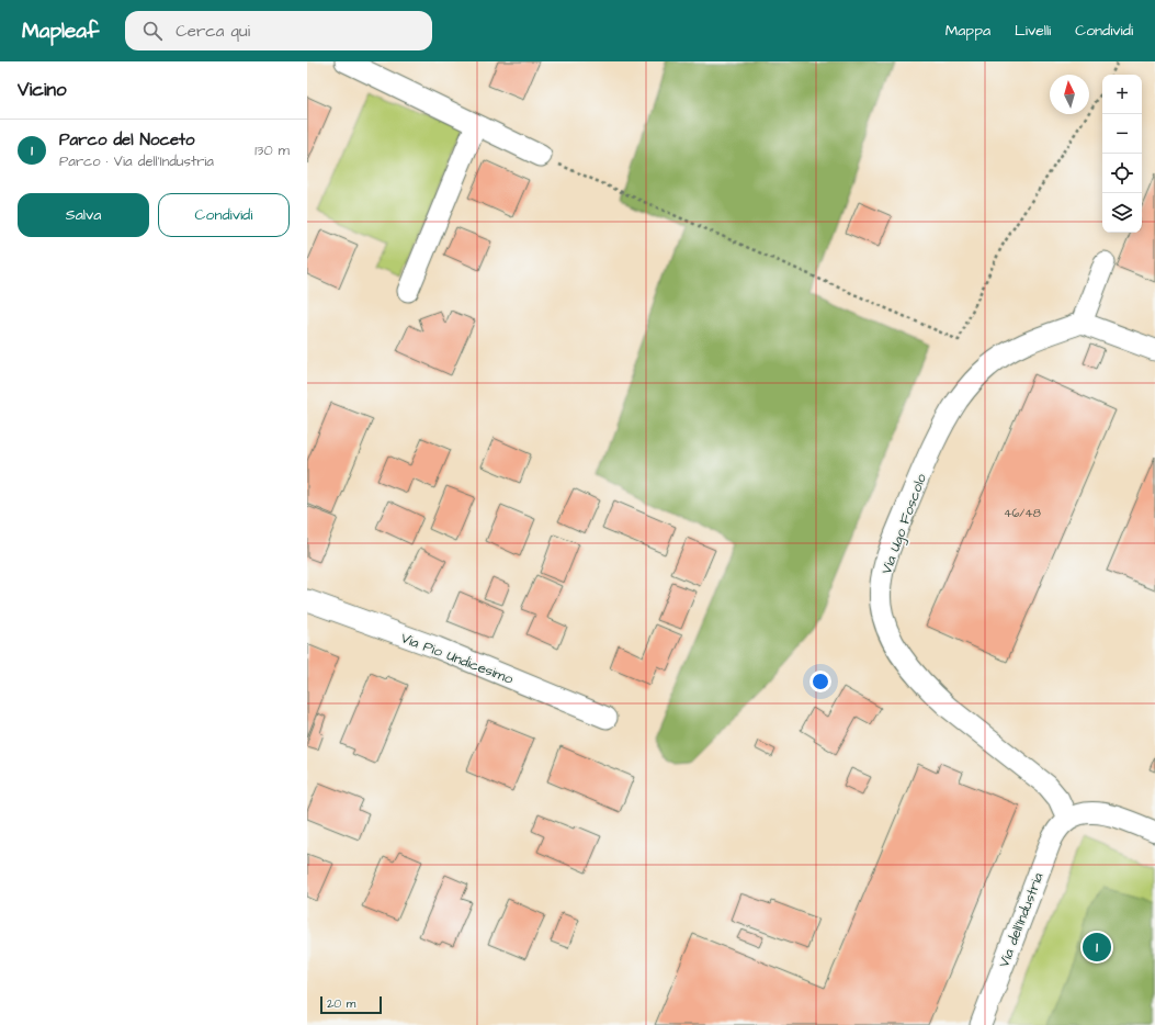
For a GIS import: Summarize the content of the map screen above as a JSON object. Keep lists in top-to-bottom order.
{
  "streets": {
    "street": ["Via Ugo Foscolo", "Via Pio Undicesimo", "Via dell'Industria"]
  },
  "crossings": [
    ["Via Ugo Foscolo", "Via dell'Industria"]
  ],
  "house_numbers": ["46/48"],
  "scale_bar": "20 m",
  "north": "top",
  "page": {
    "header": "Mapleaf",
    "search": "Cerca qui",
    "nav": ["Mappa", "Livelli", "Condividi"],
    "heading": "Vicino",
    "map_buttons": ["+", "−"],
    "list": [
      {
        "mark": "1",
        "name": "Parco del Noceto",
        "note": "Parco · Via dell'Industria",
        "value": "130 m"
      }
    ],
    "buttons": ["Salva", "Condividi"],
    "pins": "1",
    "scale": "20 m"
  }
}
